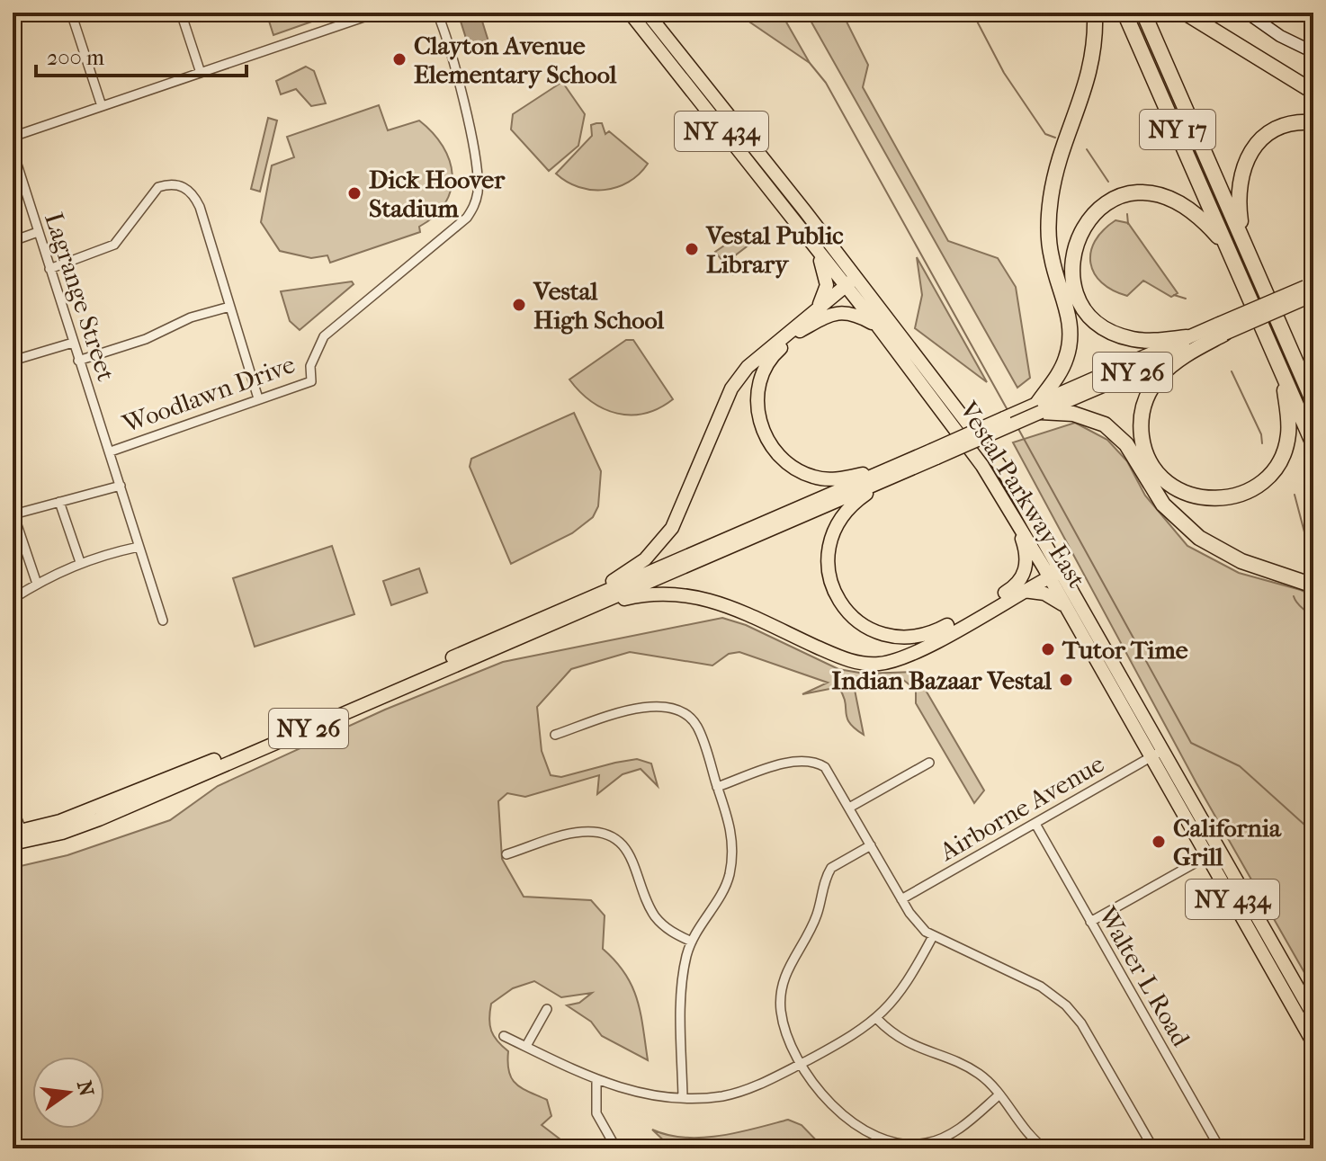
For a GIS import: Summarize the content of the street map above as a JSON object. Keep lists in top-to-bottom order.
{
  "streets": {
    "highway": ["NY 17"],
    "main road": ["NY 434", "NY 26", "Vestal Parkway East"],
    "street": [
      "Lagrange Street",
      "Woodlawn Drive",
      "Airborne Avenue",
      "Walter L Road"
    ]
  },
  "crossings": [
    ["Lagrange Street", "Woodlawn Drive"],
    ["Vestal Parkway East", "Airborne Avenue"],
    ["Airborne Avenue", "Walter L Road"]
  ],
  "places": [
    "Clayton Avenue Elementary School",
    "Dick Hoover Stadium",
    "Vestal Public Library",
    "Vestal High School",
    "Tutor Time",
    "Indian Bazaar Vestal",
    "California Grill"
  ],
  "scale_bar": "200 m",
  "north": "right"
}
